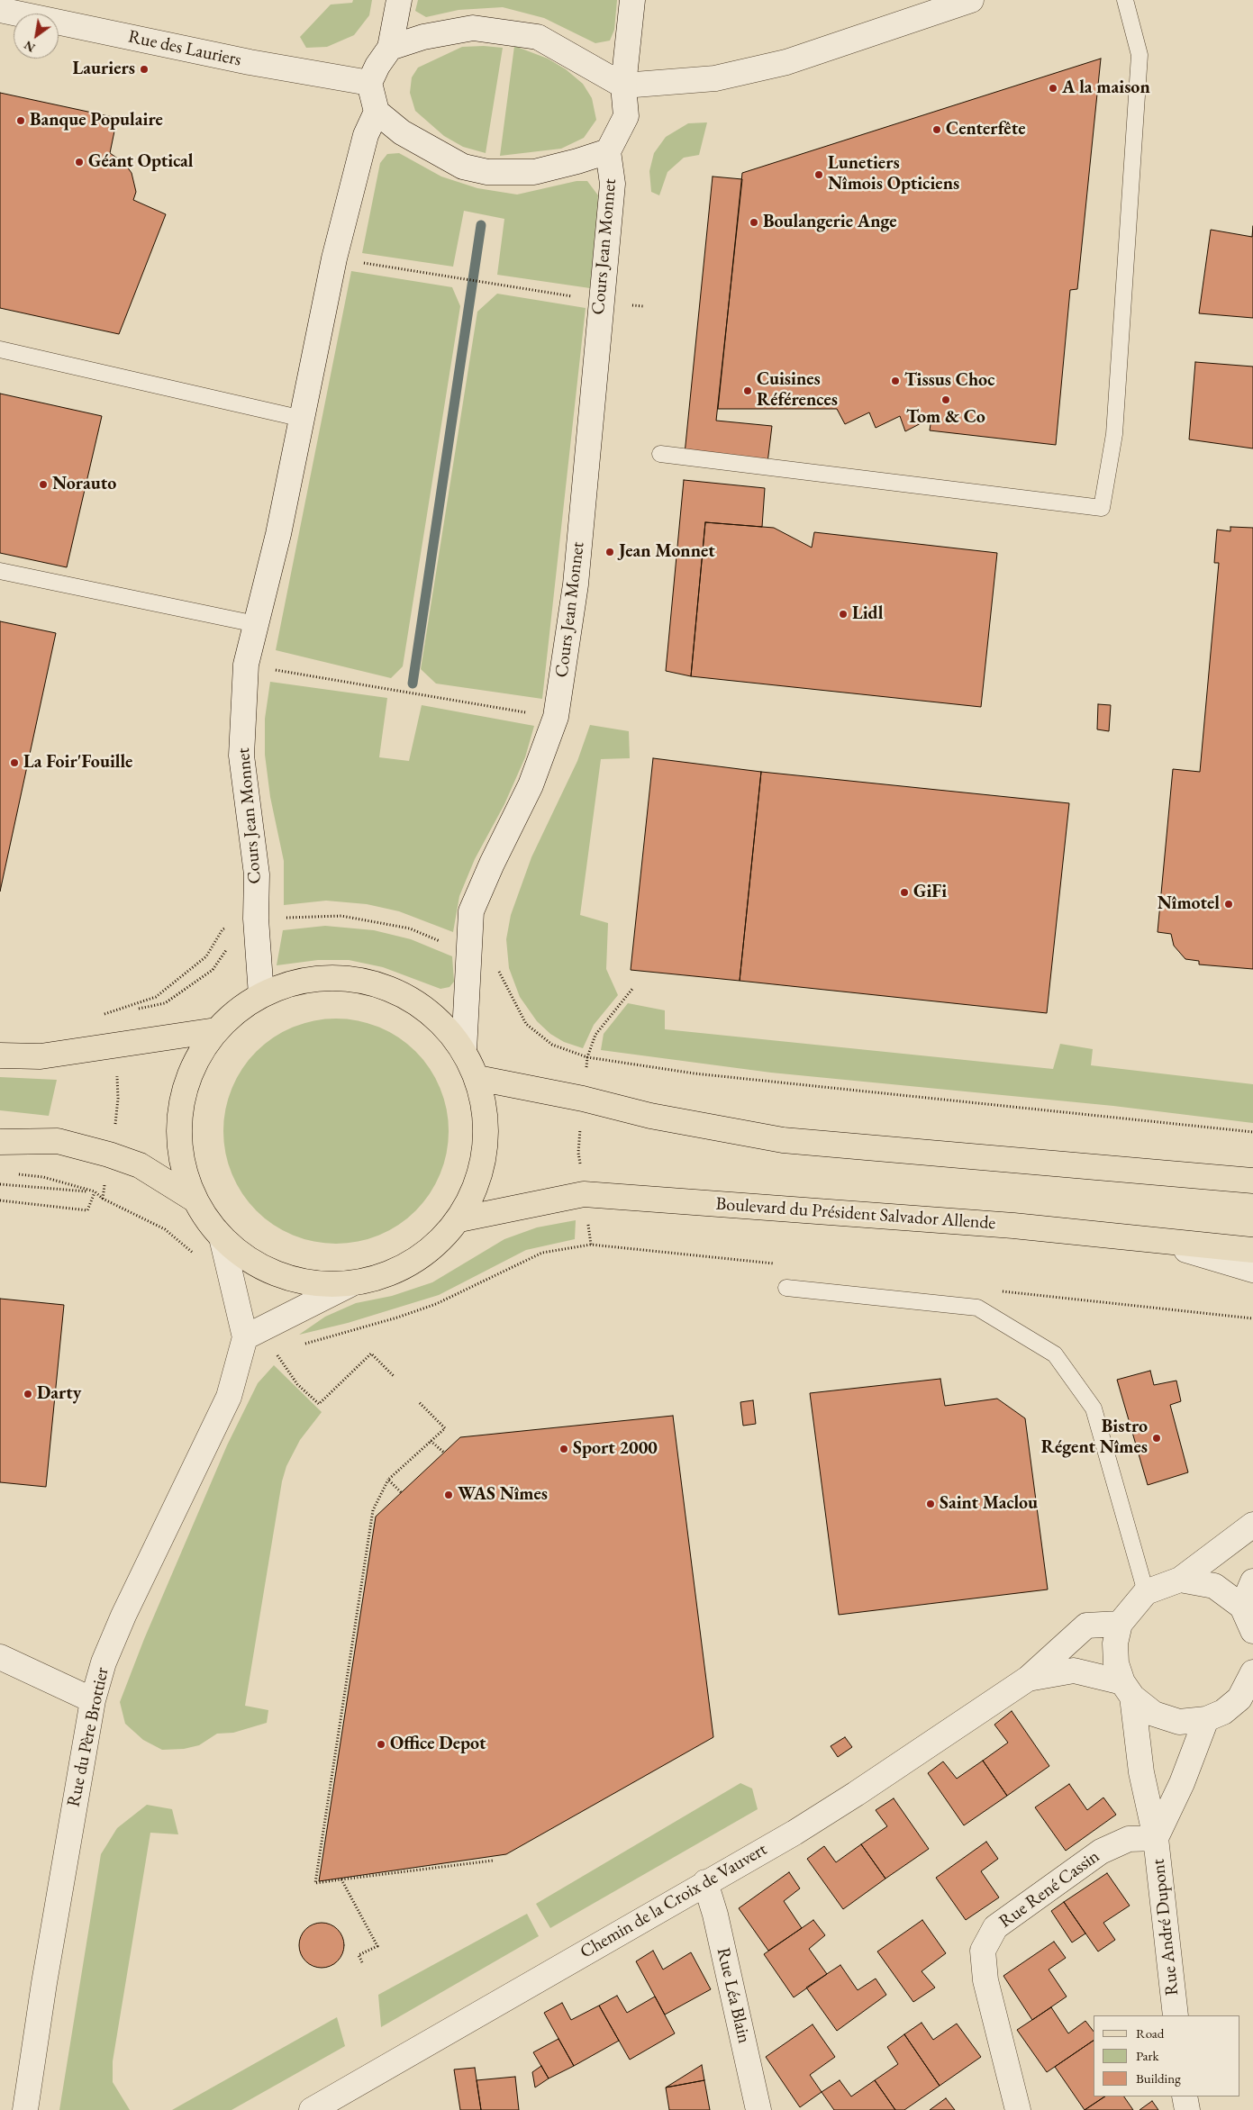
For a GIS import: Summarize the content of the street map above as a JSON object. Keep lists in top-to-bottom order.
{
  "streets": {
    "main road": ["Boulevard du Président Salvador Allende"],
    "street": [
      "Rue des Lauriers",
      "Cours Jean Monnet",
      "Rue du Père Brottier",
      "Rue René Cassin",
      "Chemin de la Croix de Vauvert",
      "Rue André Dupont",
      "Rue Léa Blain"
    ]
  },
  "crossings": [
    ["Rue René Cassin", "Rue André Dupont"],
    ["Chemin de la Croix de Vauvert", "Rue André Dupont"],
    ["Chemin de la Croix de Vauvert", "Rue Léa Blain"]
  ],
  "places": [
    "Lauriers",
    "A la maison",
    "Banque Populaire",
    "Centerfête",
    "Géant Optical",
    "Lunetiers Nîmois Opticiens",
    "Boulangerie Ange",
    "Tissus Choc",
    "Cuisines Références",
    "Tom & Co",
    "Norauto",
    "Jean Monnet",
    "Lidl",
    "La Foir'Fouille",
    "GiFi",
    "Nîmotel",
    "Darty",
    "Bistro Régent Nîmes",
    "Sport 2000",
    "WAS Nîmes",
    "Saint Maclou",
    "Office Depot"
  ],
  "legend": ["Road", "Park", "Building"],
  "north": "bottom left"
}
